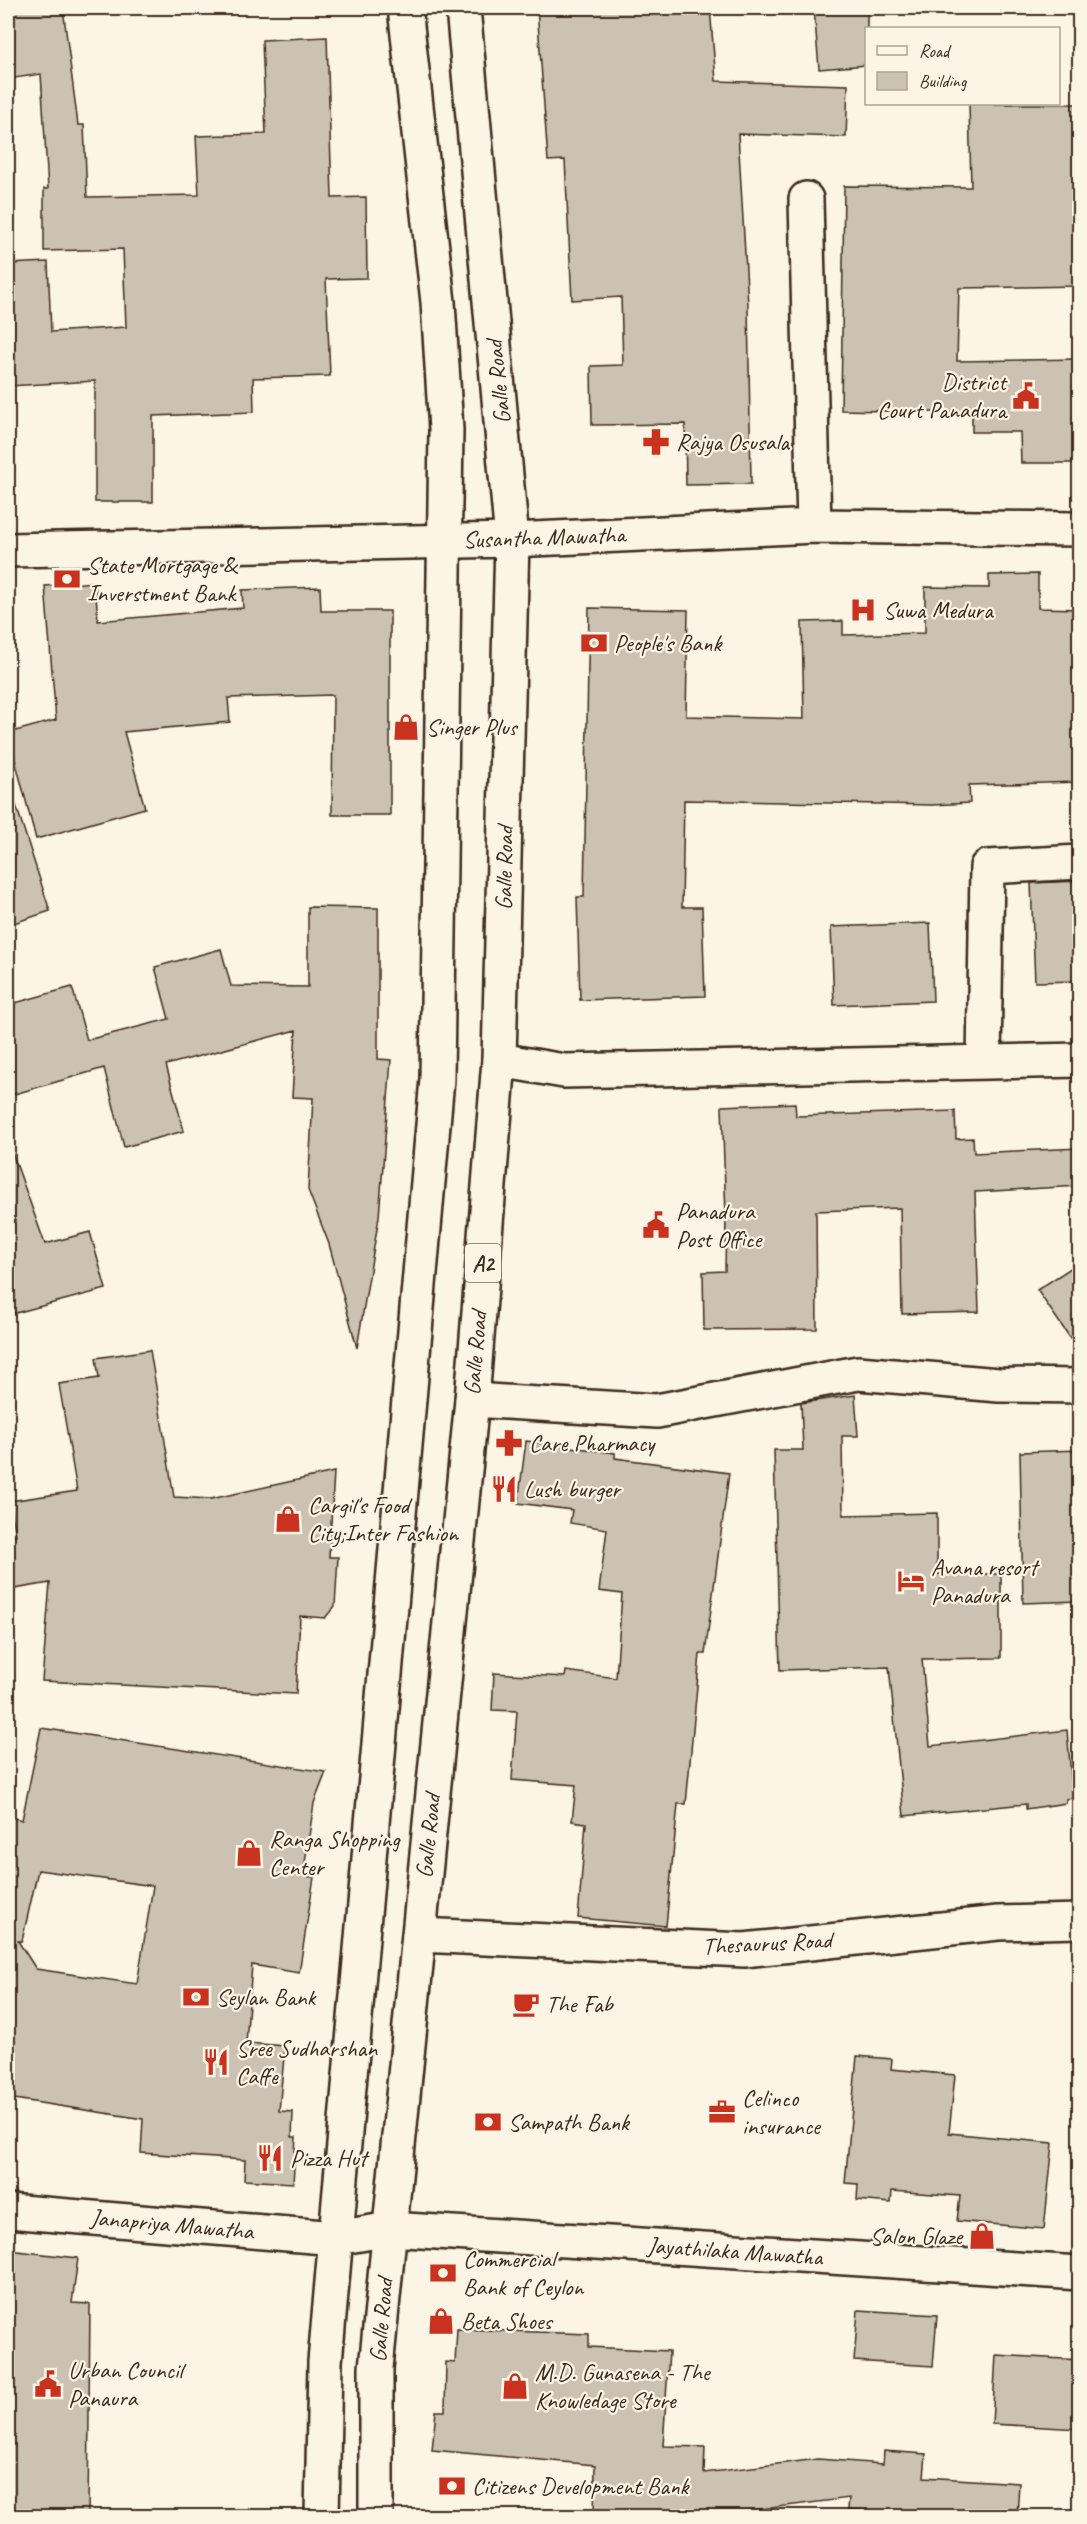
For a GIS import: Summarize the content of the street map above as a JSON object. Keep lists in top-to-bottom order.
{
  "streets": {
    "main road": [
      "Galle Road",
      "Susantha Mawatha",
      "A2",
      "Thesaurus Road",
      "Janapriya Mawatha",
      "Jayathilaka Mawatha"
    ]
  },
  "crossings": [
    ["Galle Road", "Susantha Mawatha"],
    ["Galle Road", "Thesaurus Road"],
    ["Galle Road", "Janapriya Mawatha"],
    ["Galle Road", "Jayathilaka Mawatha"],
    ["Janapriya Mawatha", "Jayathilaka Mawatha"]
  ],
  "places": {
    "public building": ["District Court Panadura", "Panadura Post Office", "Urban Council Panaura"],
    "pharmacy": ["Rajya Osusala", "Care Pharmacy"],
    "bank": [
      "State Mortgage & Inverstment Bank",
      "People's Bank",
      "Seylan Bank",
      "Sampath Bank",
      "Commercial Bank of Ceylon",
      "Citizens Development Bank"
    ],
    "hospital": ["Suwa Medura"],
    "shop": [
      "Singer Plus",
      "Cargil's Food City;Inter Fashion",
      "Ranga Shopping Center",
      "Salon Glaze",
      "Beta Shoes",
      "M.D. Gunasena - The Knowledage Store"
    ],
    "restaurant": ["Lush burger", "Sree Sudharshan Caffe", "Pizza Hut"],
    "hotel": ["Avana resort Panadura"],
    "cafe": ["The Fab"],
    "office": ["Celinco insurance"]
  },
  "legend": ["Road", "Building"]
}
